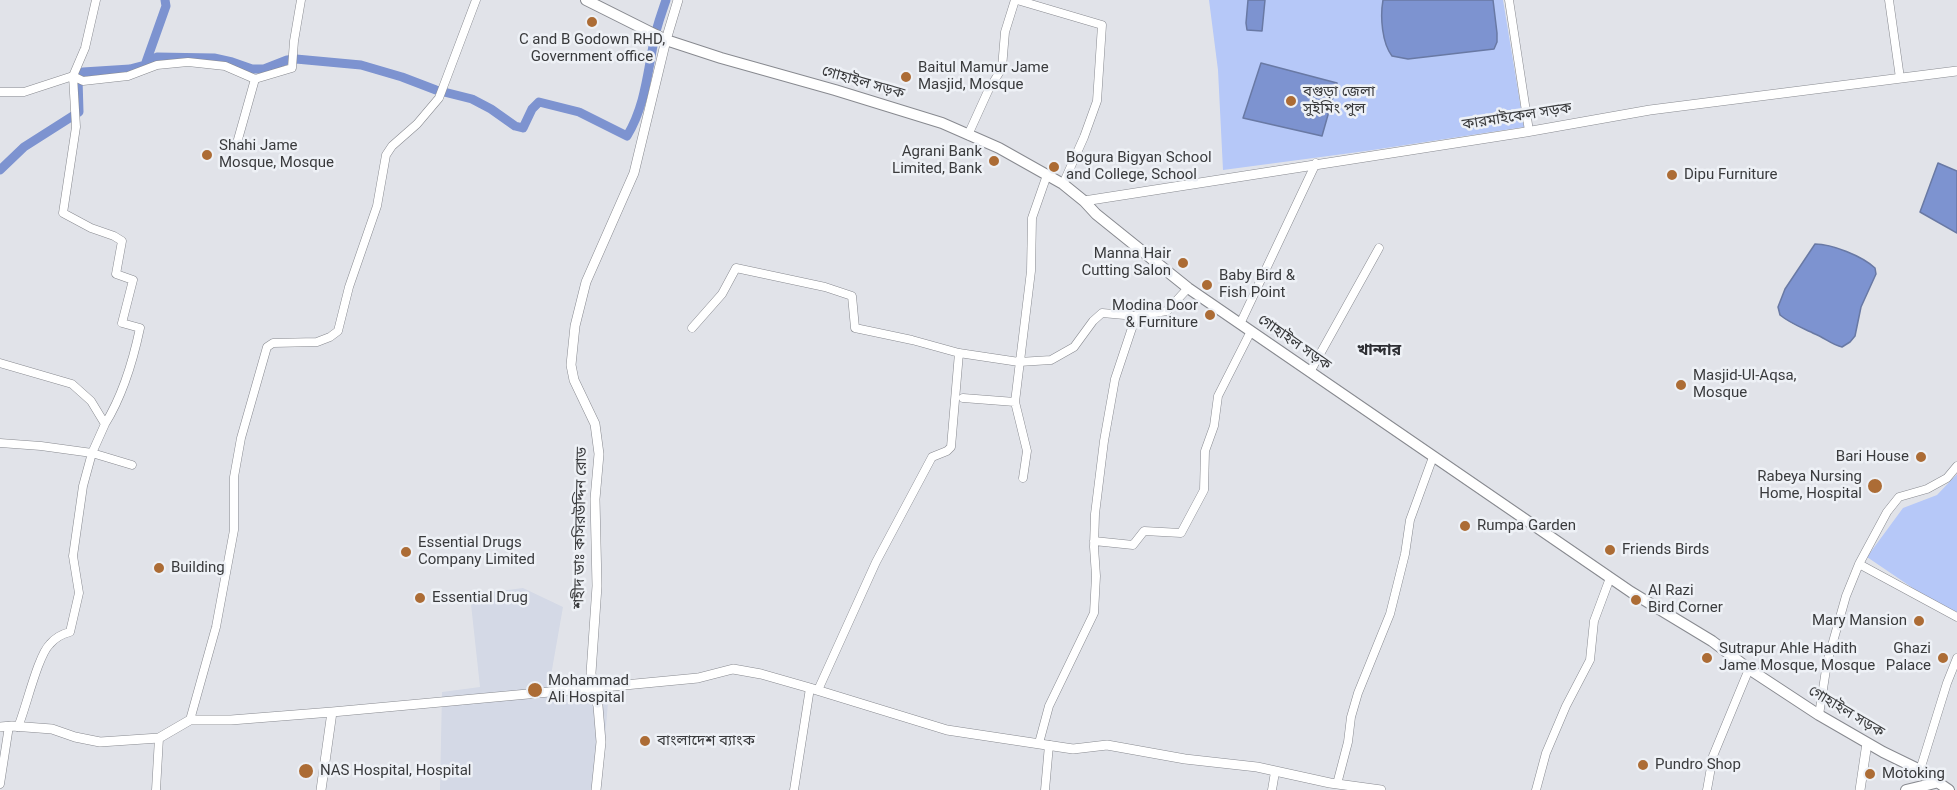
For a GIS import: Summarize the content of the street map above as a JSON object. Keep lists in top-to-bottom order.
{
  "streets": {
    "main road": ["গোহাইল সড়ক"],
    "street": ["কারমাইকেল সড়ক", "শহীদ ডাঃ কসিরউদ্দিন রোড"]
  },
  "crossings": [
    ["গোহাইল সড়ক", "কারমাইকেল সড়ক"],
    ["গোহাইল সড়ক", "শহীদ ডাঃ কসিরউদ্দিন রোড"]
  ],
  "districts": ["খান্দার"],
  "places": [
    "C and B Godown RHD, Government office",
    "Baitul Mamur Jame Masjid, Mosque",
    "বগুড়া জেলা সুইমিং পুল",
    "Shahi Jame Mosque, Mosque",
    "Agrani Bank Limited, Bank",
    "Bogura Bigyan School and College, School",
    "Dipu Furniture",
    "Manna Hair Cutting Salon",
    "Baby Bird & Fish Point",
    "Modina Door & Furniture",
    "Masjid-Ul-Aqsa, Mosque",
    "Bari House",
    "Rabeya Nursing Home, Hospital",
    "Rumpa Garden",
    "Friends Birds",
    "Essential Drugs Company Limited",
    "Building",
    "Essential Drug",
    "Al Razi Bird Corner",
    "Mary Mansion",
    "Sutrapur Ahle Hadith Jame Mosque, Mosque",
    "Ghazi Palace",
    "Mohammad Ali Hospital",
    "বাংলাদেশ ব্যাংক",
    "Pundro Shop",
    "NAS Hospital, Hospital",
    "Motoking"
  ]
}
